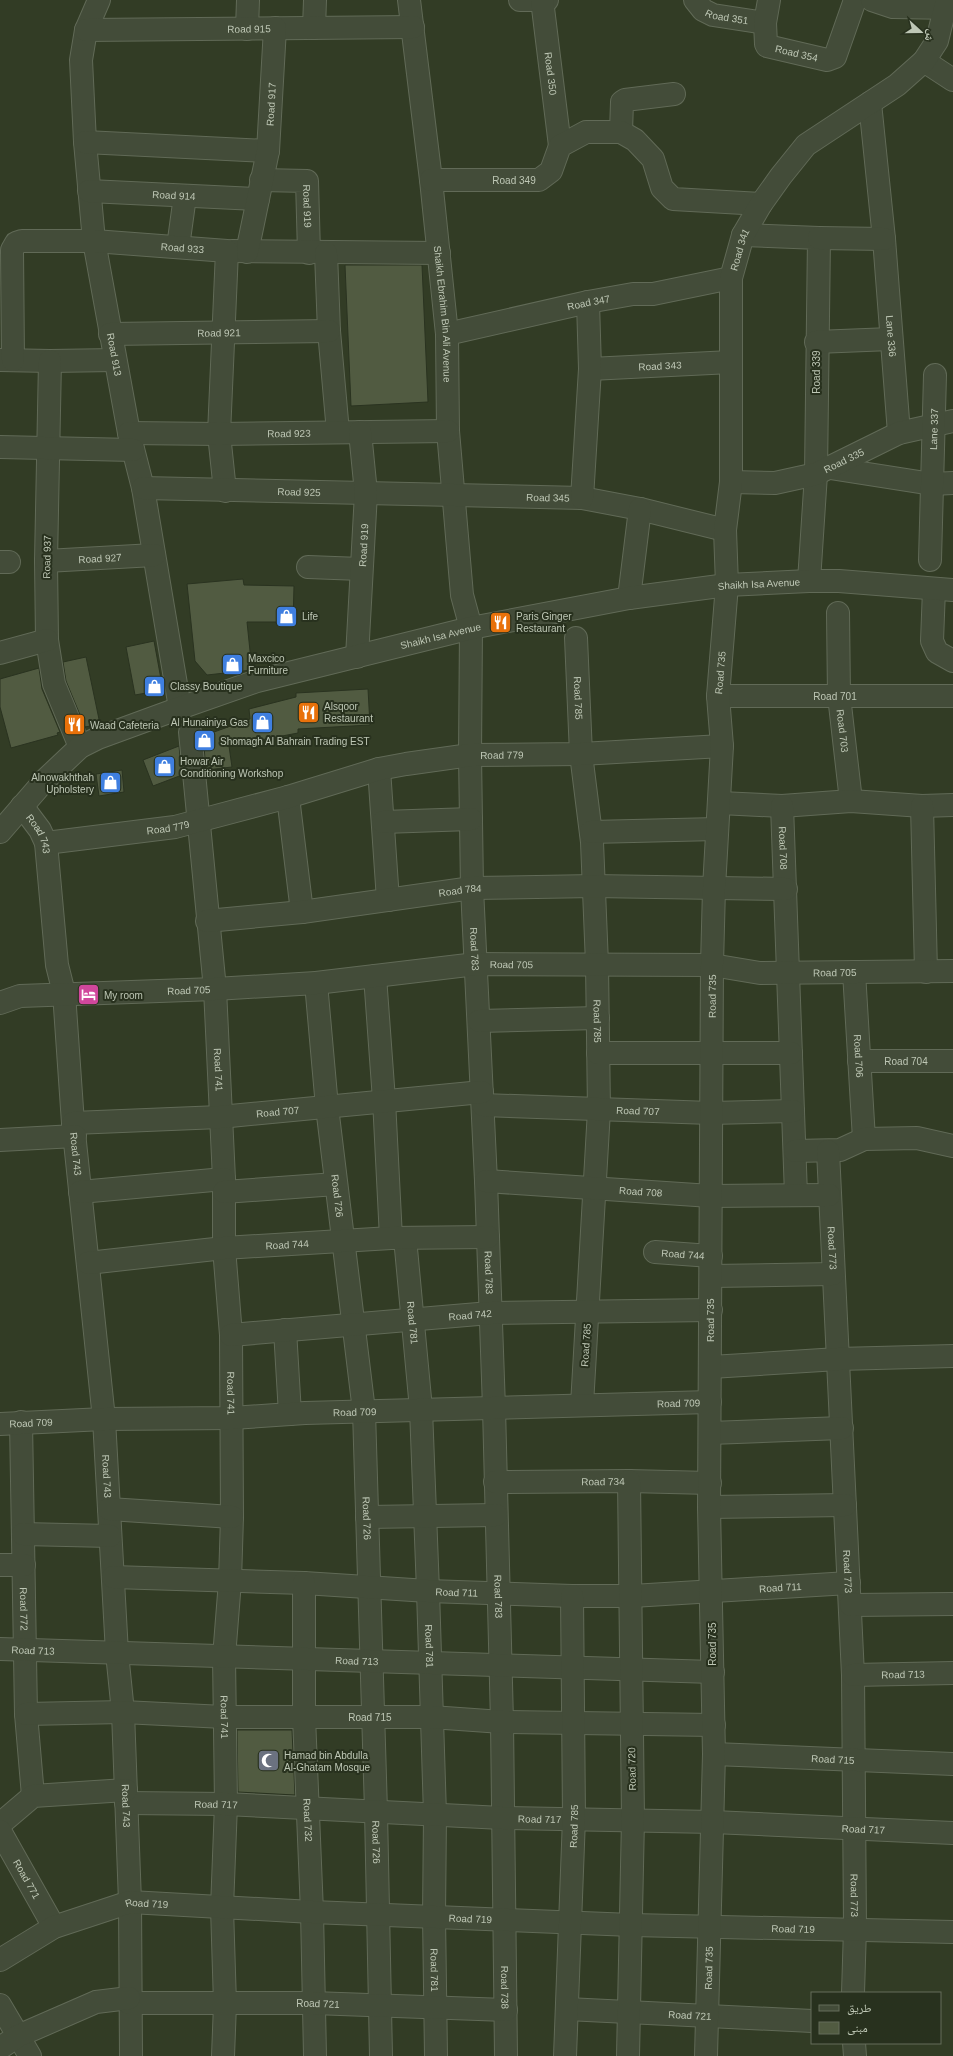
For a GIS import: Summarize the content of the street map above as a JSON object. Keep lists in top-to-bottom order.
{
  "streets": {
    "street": [
      "Road 351",
      "Road 915",
      "Road 354",
      "Road 350",
      "Road 917",
      "Road 349",
      "Road 914",
      "Road 919",
      "Road 933",
      "Road 341",
      "Road 347",
      "Shaikh Ebrahim Bin Ali Avenue",
      "Road 921",
      "Lane 336",
      "Road 913",
      "Road 343",
      "Road 339",
      "Lane 337",
      "Road 923",
      "Road 335",
      "Road 925",
      "Road 345",
      "Road 937",
      "Road 927",
      "Shaikh Isa Avenue",
      "Road 735",
      "Road 701",
      "Road 785",
      "Road 703",
      "Road 779",
      "Road 743",
      "Road 708",
      "Road 784",
      "Road 783",
      "Road 705",
      "Road 706",
      "Road 704",
      "Road 741",
      "Road 707",
      "Road 726",
      "Road 744",
      "Road 773",
      "Road 742",
      "Road 781",
      "Road 709",
      "Road 734",
      "Road 711",
      "Road 772",
      "Road 713",
      "Road 715",
      "Road 720",
      "Road 717",
      "Road 732",
      "Road 771",
      "Road 719",
      "Road 738",
      "Road 721"
    ]
  },
  "crossings": [
    ["Road 351", "Road 354"],
    ["Road 915", "Road 917"],
    ["Road 915", "Shaikh Ebrahim Bin Ali Avenue"],
    ["Road 915", "Road 913"],
    ["Road 350", "Road 349"],
    ["Road 917", "Road 914"],
    ["Road 917", "Road 919"],
    ["Road 917", "Road 933"],
    ["Road 349", "Shaikh Ebrahim Bin Ali Avenue"],
    ["Road 914", "Road 919"],
    ["Road 914", "Road 913"],
    ["Road 919", "Road 921"],
    ["Road 919", "Road 923"],
    ["Road 919", "Road 925"],
    ["Road 919", "Shaikh Isa Avenue"],
    ["Road 933", "Road 913"],
    ["Road 341", "Road 347"],
    ["Road 341", "Lane 336"],
    ["Road 341", "Road 343"],
    ["Road 341", "Road 335"],
    ["Road 341", "Road 345"],
    ["Road 341", "Shaikh Isa Avenue"],
    ["Road 341", "Road 735"],
    ["Road 347", "Shaikh Ebrahim Bin Ali Avenue"],
    ["Shaikh Ebrahim Bin Ali Avenue", "Road 923"],
    ["Shaikh Ebrahim Bin Ali Avenue", "Road 925"],
    ["Shaikh Ebrahim Bin Ali Avenue", "Road 345"],
    ["Shaikh Ebrahim Bin Ali Avenue", "Shaikh Isa Avenue"],
    ["Shaikh Ebrahim Bin Ali Avenue", "Road 783"],
    ["Road 921", "Road 913"],
    ["Lane 336", "Road 335"],
    ["Road 913", "Road 923"],
    ["Road 913", "Road 925"],
    ["Road 913", "Road 927"],
    ["Road 913", "Shaikh Isa Avenue"],
    ["Road 339", "Road 335"],
    ["Road 339", "Shaikh Isa Avenue"],
    ["Lane 337", "Road 335"],
    ["Road 923", "Road 937"],
    ["Road 925", "Road 345"],
    ["Road 937", "Road 927"],
    ["Road 937", "Shaikh Isa Avenue"],
    ["Shaikh Isa Avenue", "Road 735"],
    ["Shaikh Isa Avenue", "Road 743"],
    ["Shaikh Isa Avenue", "Road 783"],
    ["Road 735", "Road 701"],
    ["Road 735", "Road 779"],
    ["Road 735", "Road 708"],
    ["Road 735", "Road 784"],
    ["Road 735", "Road 705"],
    ["Road 735", "Road 707"],
    ["Road 735", "Road 744"],
    ["Road 735", "Road 742"],
    ["Road 735", "Road 709"],
    ["Road 735", "Road 734"],
    ["Road 735", "Road 711"],
    ["Road 735", "Road 713"],
    ["Road 735", "Road 715"],
    ["Road 735", "Road 717"],
    ["Road 735", "Road 719"],
    ["Road 735", "Road 721"],
    ["Road 701", "Road 703"],
    ["Road 785", "Road 779"],
    ["Road 785", "Road 708"],
    ["Road 785", "Road 784"],
    ["Road 785", "Road 705"],
    ["Road 785", "Road 707"],
    ["Road 785", "Road 742"],
    ["Road 785", "Road 709"],
    ["Road 785", "Road 711"],
    ["Road 785", "Road 713"],
    ["Road 785", "Road 715"],
    ["Road 785", "Road 717"],
    ["Road 785", "Road 719"],
    ["Road 785", "Road 721"],
    ["Road 779", "Road 743"],
    ["Road 779", "Road 783"],
    ["Road 779", "Road 741"],
    ["Road 743", "Road 705"],
    ["Road 743", "Road 741"],
    ["Road 743", "Road 707"],
    ["Road 743", "Road 744"],
    ["Road 743", "Road 709"],
    ["Road 743", "Road 711"],
    ["Road 743", "Road 713"],
    ["Road 743", "Road 715"],
    ["Road 743", "Road 717"],
    ["Road 743", "Road 719"],
    ["Road 743", "Road 721"],
    ["Road 708", "Road 783"],
    ["Road 708", "Road 705"],
    ["Road 708", "Road 707"],
    ["Road 708", "Road 773"],
    ["Road 784", "Road 783"],
    ["Road 784", "Road 741"],
    ["Road 783", "Road 705"],
    ["Road 783", "Road 707"],
    ["Road 783", "Road 744"],
    ["Road 783", "Road 742"],
    ["Road 783", "Road 709"],
    ["Road 783", "Road 734"],
    ["Road 783", "Road 711"],
    ["Road 783", "Road 713"],
    ["Road 783", "Road 715"],
    ["Road 783", "Road 717"],
    ["Road 783", "Road 719"],
    ["Road 783", "Road 738"],
    ["Road 705", "Road 706"],
    ["Road 705", "Road 741"],
    ["Road 705", "Road 726"],
    ["Road 705", "Road 781"],
    ["Road 706", "Road 704"],
    ["Road 741", "Road 707"],
    ["Road 741", "Road 744"],
    ["Road 741", "Road 742"],
    ["Road 741", "Road 709"],
    ["Road 741", "Road 711"],
    ["Road 741", "Road 713"],
    ["Road 741", "Road 715"],
    ["Road 741", "Road 717"],
    ["Road 741", "Road 719"],
    ["Road 741", "Road 721"],
    ["Road 707", "Road 726"],
    ["Road 707", "Road 781"],
    ["Road 726", "Road 744"],
    ["Road 726", "Road 742"],
    ["Road 726", "Road 709"],
    ["Road 726", "Road 711"],
    ["Road 726", "Road 713"],
    ["Road 726", "Road 715"],
    ["Road 726", "Road 717"],
    ["Road 726", "Road 719"],
    ["Road 726", "Road 721"],
    ["Road 744", "Road 773"],
    ["Road 744", "Road 781"],
    ["Road 773", "Road 711"],
    ["Road 773", "Road 713"],
    ["Road 773", "Road 715"],
    ["Road 773", "Road 717"],
    ["Road 773", "Road 719"],
    ["Road 742", "Road 781"],
    ["Road 781", "Road 709"],
    ["Road 781", "Road 711"],
    ["Road 781", "Road 713"],
    ["Road 781", "Road 715"],
    ["Road 781", "Road 717"],
    ["Road 781", "Road 719"],
    ["Road 781", "Road 721"],
    ["Road 709", "Road 772"],
    ["Road 734", "Road 720"],
    ["Road 711", "Road 720"],
    ["Road 711", "Road 732"],
    ["Road 772", "Road 713"],
    ["Road 772", "Road 715"],
    ["Road 772", "Road 717"],
    ["Road 713", "Road 720"],
    ["Road 713", "Road 732"],
    ["Road 715", "Road 720"],
    ["Road 715", "Road 732"],
    ["Road 720", "Road 717"],
    ["Road 720", "Road 719"],
    ["Road 720", "Road 721"],
    ["Road 717", "Road 732"],
    ["Road 732", "Road 719"],
    ["Road 732", "Road 721"],
    ["Road 771", "Road 719"],
    ["Road 719", "Road 738"],
    ["Road 738", "Road 721"]
  ],
  "places": {
    "shop": [
      "Life",
      "Maxcico Furniture",
      "Classy Boutique",
      "Al Hunainiya Gas",
      "Shomagh Al Bahrain Trading EST",
      "Howar Air Conditioning Workshop",
      "Alnowakhthah Upholstery"
    ],
    "restaurant": ["Paris Ginger Restaurant", "Alsqoor Restaurant", "Waad Cafeteria"],
    "hotel": ["My room"],
    "mosque": ["Hamad bin Abdulla Al-Ghatam Mosque"]
  },
  "legend": ["طريق", "مبنى"],
  "north": "right"
}
